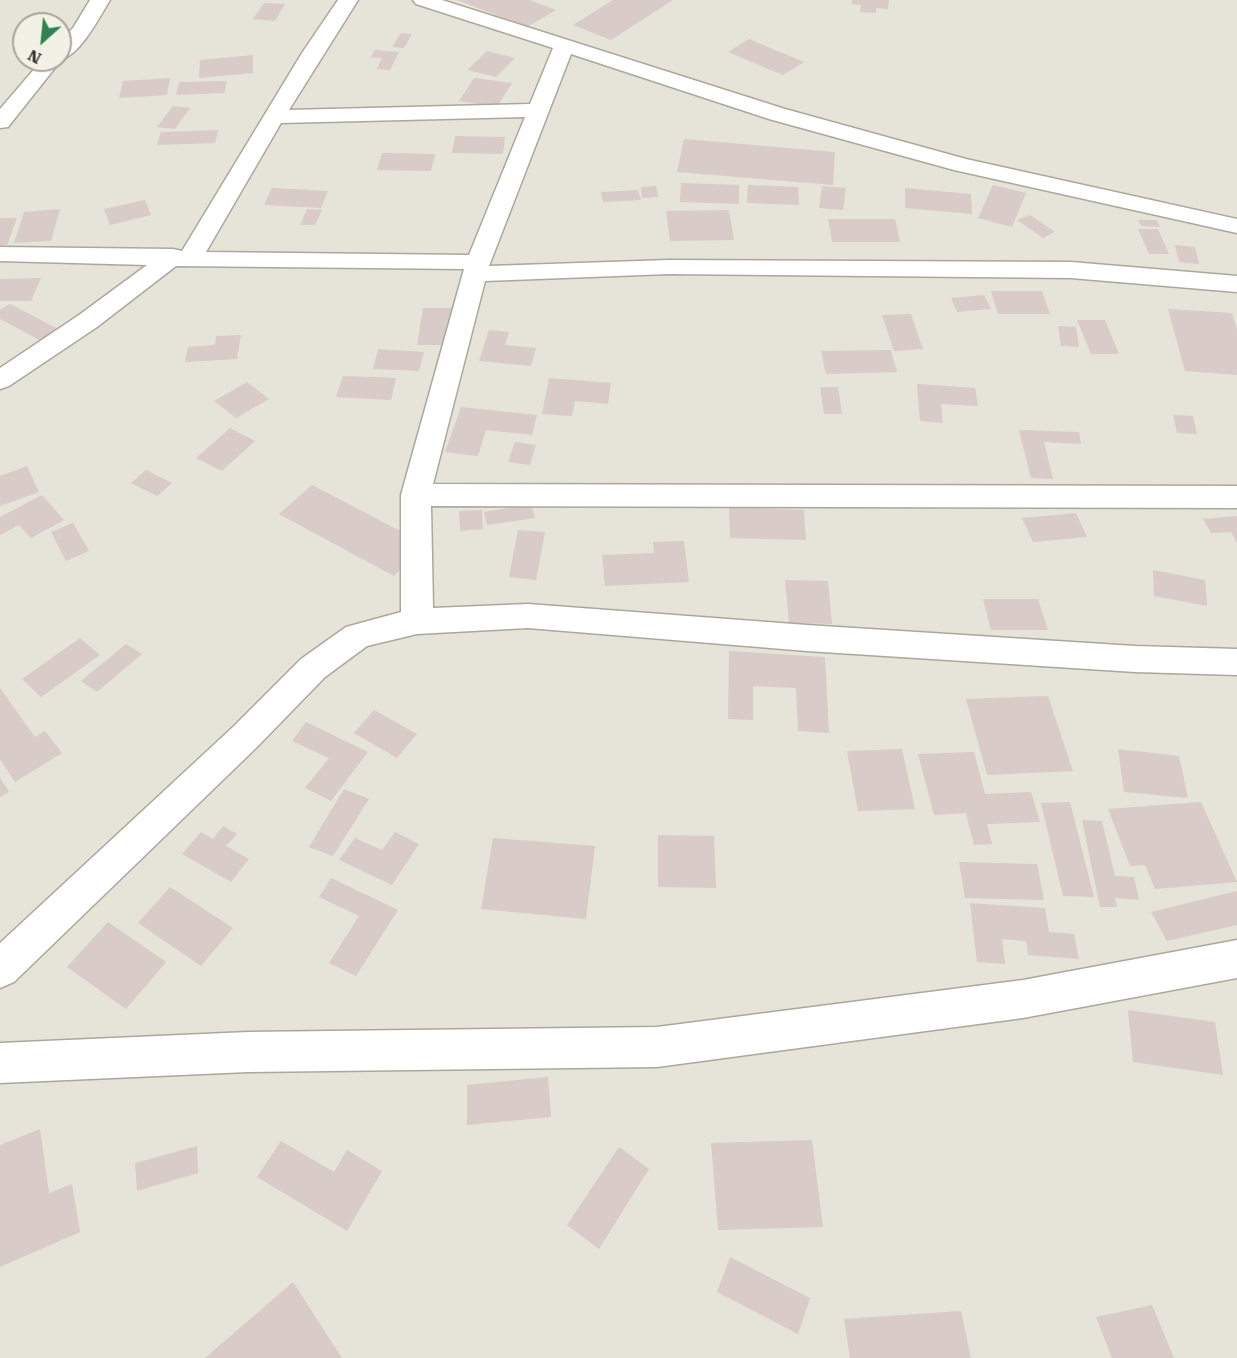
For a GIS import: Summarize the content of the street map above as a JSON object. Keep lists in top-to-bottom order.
{
  "north": "bottom left"
}
